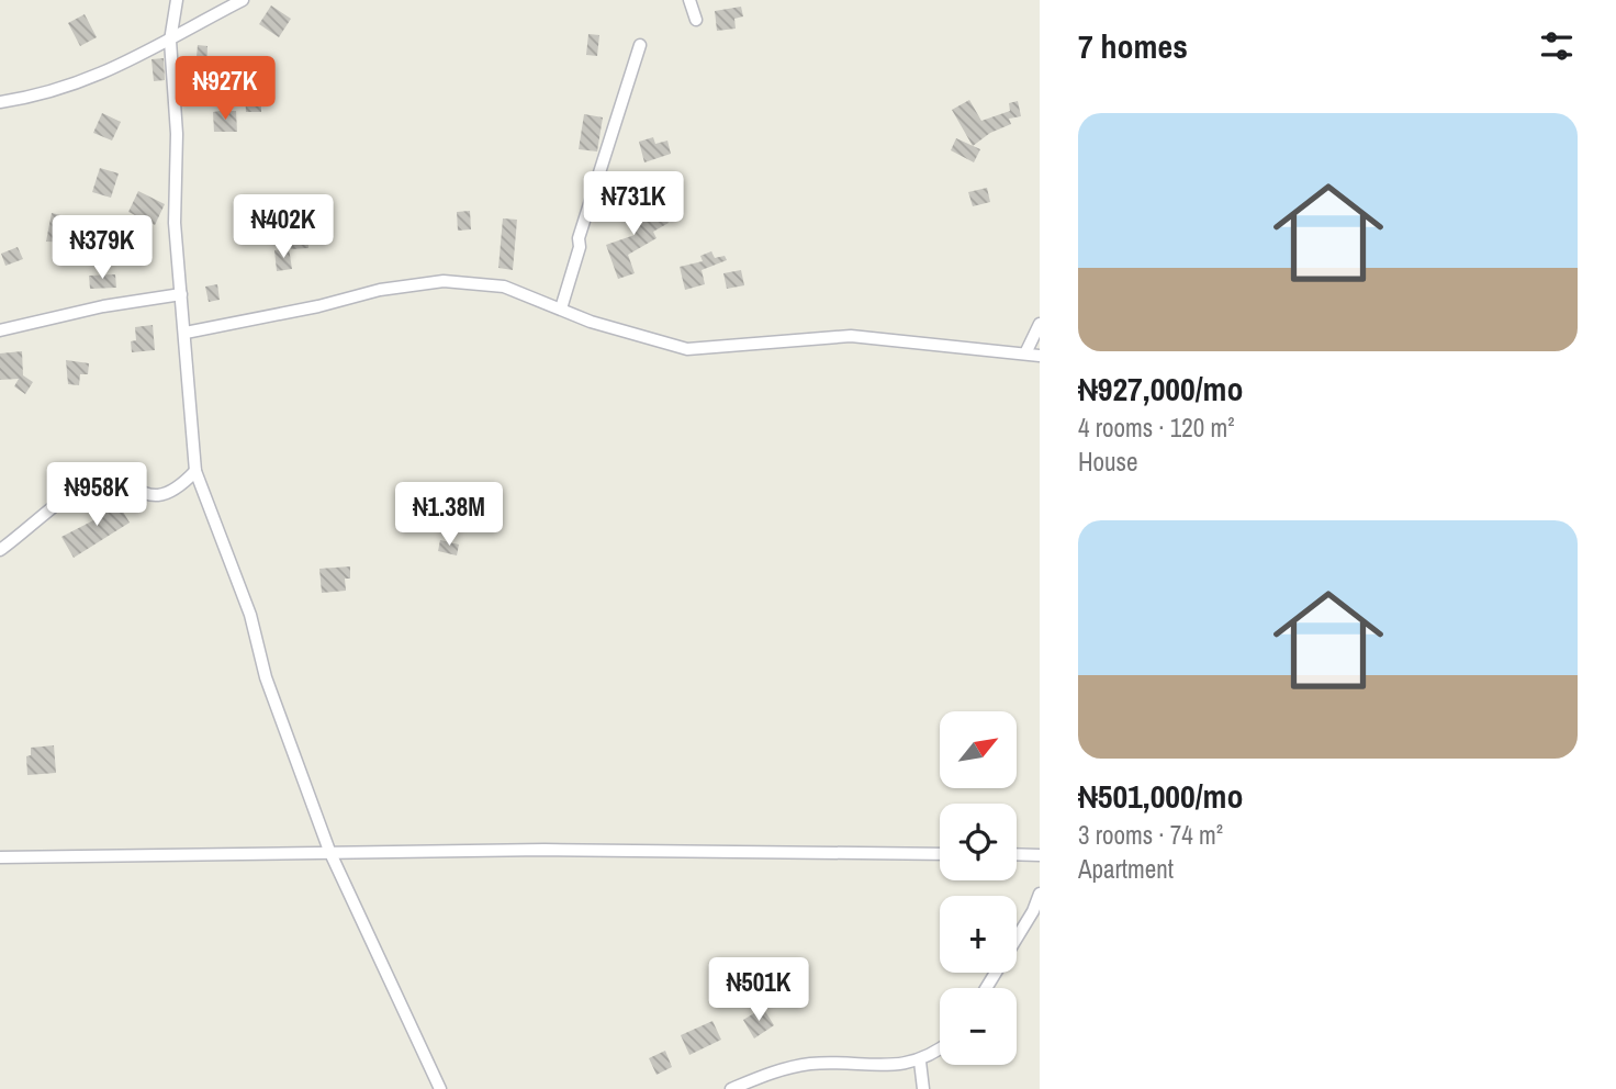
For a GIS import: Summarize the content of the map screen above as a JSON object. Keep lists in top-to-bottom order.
{
  "north": "top right",
  "page": {
    "heading": "7 homes",
    "price": [
      "₦927K",
      "₦731K",
      "₦402K",
      "₦379K",
      "₦958K",
      "₦1.38M",
      "₦501K"
    ],
    "list": [
      {
        "name": "₦927,000/mo",
        "note": "4 rooms · 120 m² · House"
      },
      {
        "name": "₦501,000/mo",
        "note": "3 rooms · 74 m² · Apartment"
      }
    ],
    "map_buttons": ["+", "−"]
  }
}
